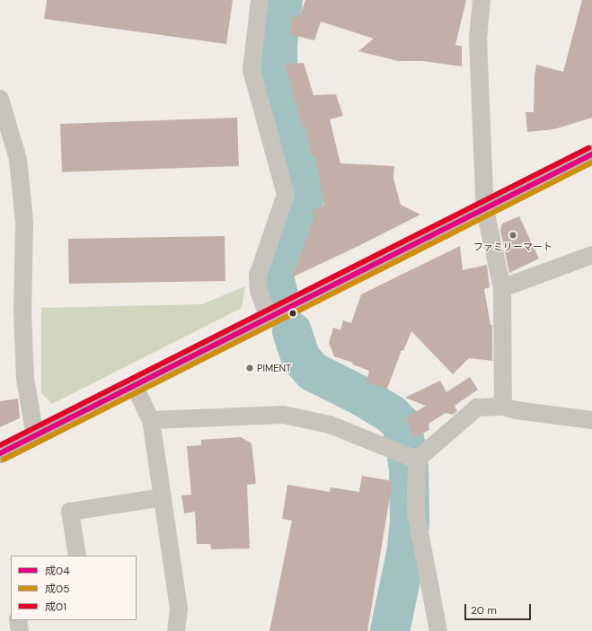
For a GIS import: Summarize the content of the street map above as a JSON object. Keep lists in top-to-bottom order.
{
  "places": ["ファミリーマート", "PIMENT"],
  "lines": ["transit line 成01", "transit line 成04", "transit line 成05"],
  "legend": ["成04", "成05", "成01"],
  "scale_bar": "20 m"
}
